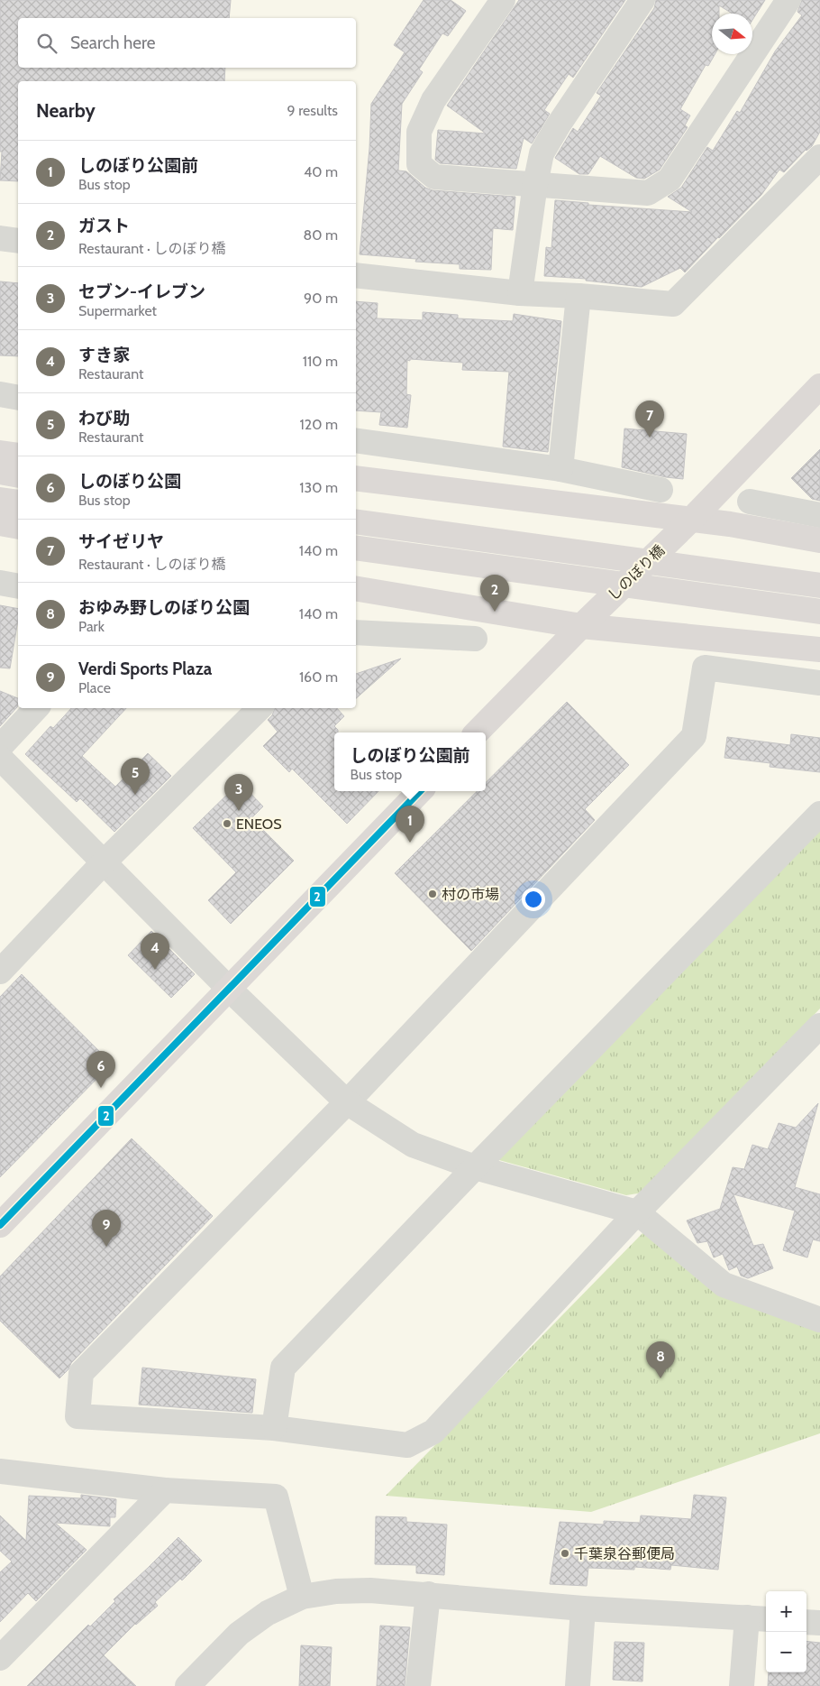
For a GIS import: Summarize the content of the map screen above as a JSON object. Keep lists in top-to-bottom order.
{
  "streets": {
    "street": ["しのぼり橋"]
  },
  "places": ["ENEOS", "村の市場", "千葉泉谷郵便局"],
  "lines": ["transit line 2"],
  "north": "right",
  "page": {
    "search": "Search here",
    "heading": ["Nearby", "9 results"],
    "list": [
      {
        "mark": "1",
        "name": "しのぼり公園前",
        "note": "Bus stop",
        "value": "40 m"
      },
      {
        "mark": "2",
        "name": "ガスト",
        "note": "Restaurant · しのぼり橋",
        "value": "80 m"
      },
      {
        "mark": "3",
        "name": "セブン-イレブン",
        "note": "Supermarket",
        "value": "90 m"
      },
      {
        "mark": "4",
        "name": "すき家",
        "note": "Restaurant",
        "value": "110 m"
      },
      {
        "mark": "5",
        "name": "わび助",
        "note": "Restaurant",
        "value": "120 m"
      },
      {
        "mark": "6",
        "name": "しのぼり公園",
        "note": "Bus stop",
        "value": "130 m"
      },
      {
        "mark": "7",
        "name": "サイゼリヤ",
        "note": "Restaurant · しのぼり橋",
        "value": "140 m"
      },
      {
        "mark": "8",
        "name": "おゆみ野しのぼり公園",
        "note": "Park",
        "value": "140 m"
      },
      {
        "mark": "9",
        "name": "Verdi Sports Plaza",
        "note": "Place",
        "value": "160 m"
      }
    ],
    "pins": [
      "7",
      "2",
      "5",
      "3",
      "1",
      "4",
      "6",
      "9",
      "8"
    ],
    "popup": ["しのぼり公園前", "Bus stop"],
    "map_buttons": ["+", "−"]
  }
}
